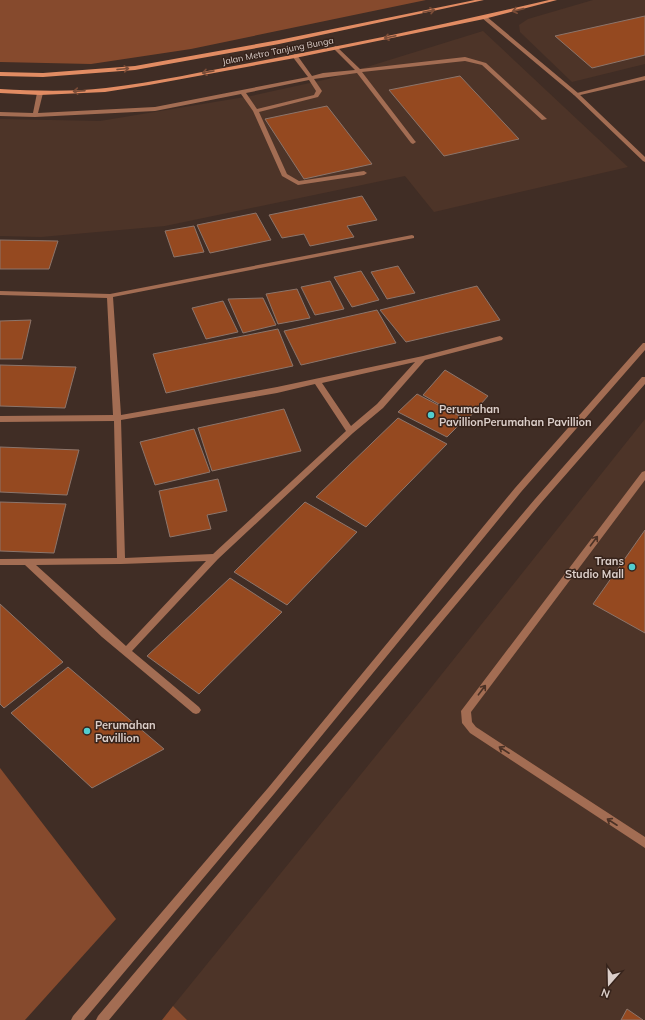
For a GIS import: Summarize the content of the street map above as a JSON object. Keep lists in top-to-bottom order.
{
  "streets": {
    "main road": ["Jalan Metro Tanjung Bunga"]
  },
  "places": ["Perumahan PavillionPerumahan Pavillion", "Trans Studio Mall", "Perumahan Pavillion"],
  "north": "bottom"
}
